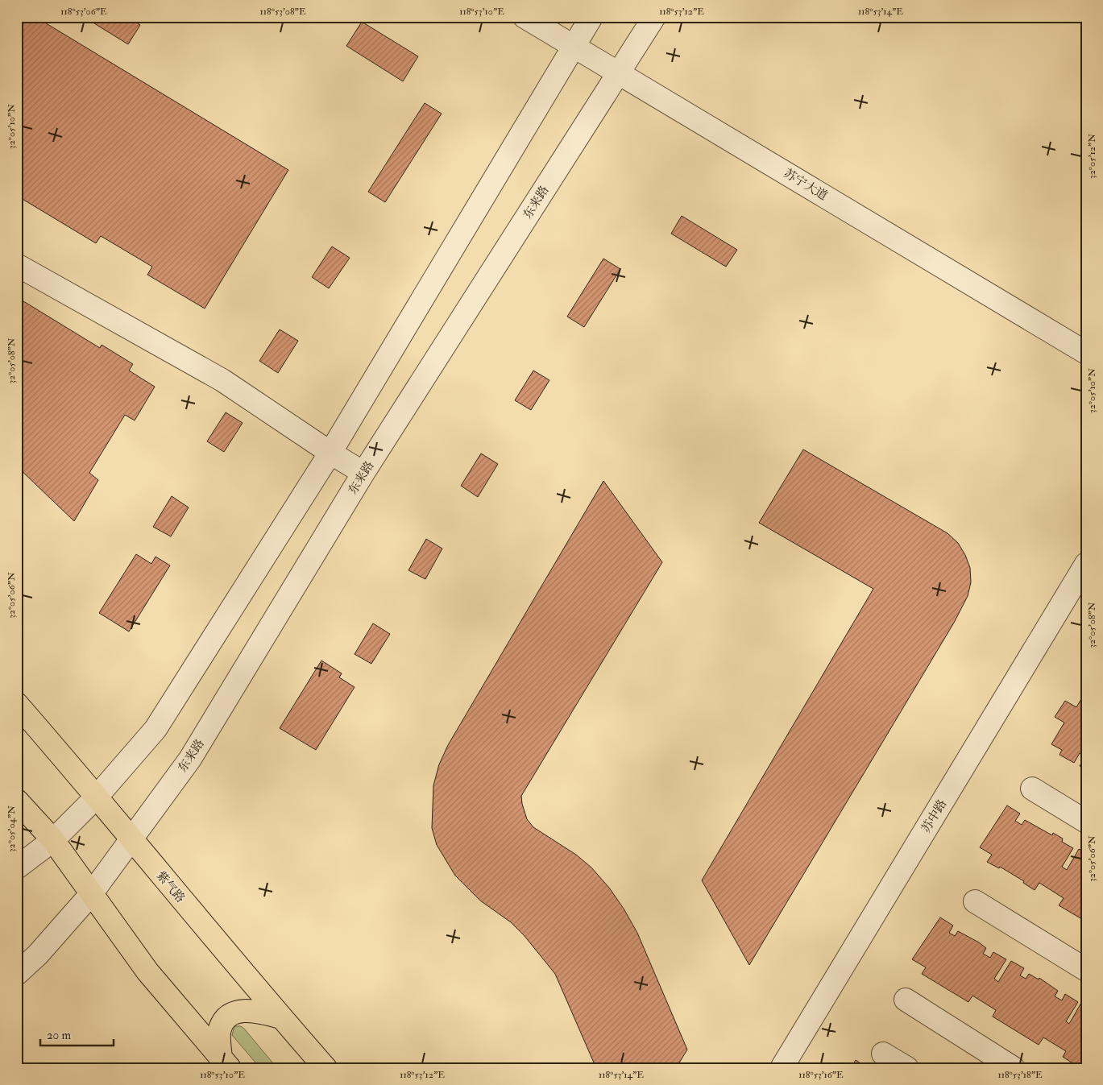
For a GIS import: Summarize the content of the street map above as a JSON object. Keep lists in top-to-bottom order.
{
  "streets": {
    "main road": ["紫气路"],
    "street": ["苏宁大道", "东来路", "苏中路"]
  },
  "crossings": [
    ["苏宁大道", "东来路"],
    ["东来路", "紫气路"]
  ],
  "scale_bar": "20 m",
  "coordinates": [
    "118°53'06\"E",
    "118°53'08\"E",
    "118°53'10\"E",
    "118°53'12\"E",
    "118°53'14\"E",
    "32°05'10\"N",
    "32°05'12\"N",
    "32°05'08\"N",
    "32°05'06\"N",
    "32°05'04\"N",
    "118°53'16\"E",
    "118°53'18\"E"
  ]
}
